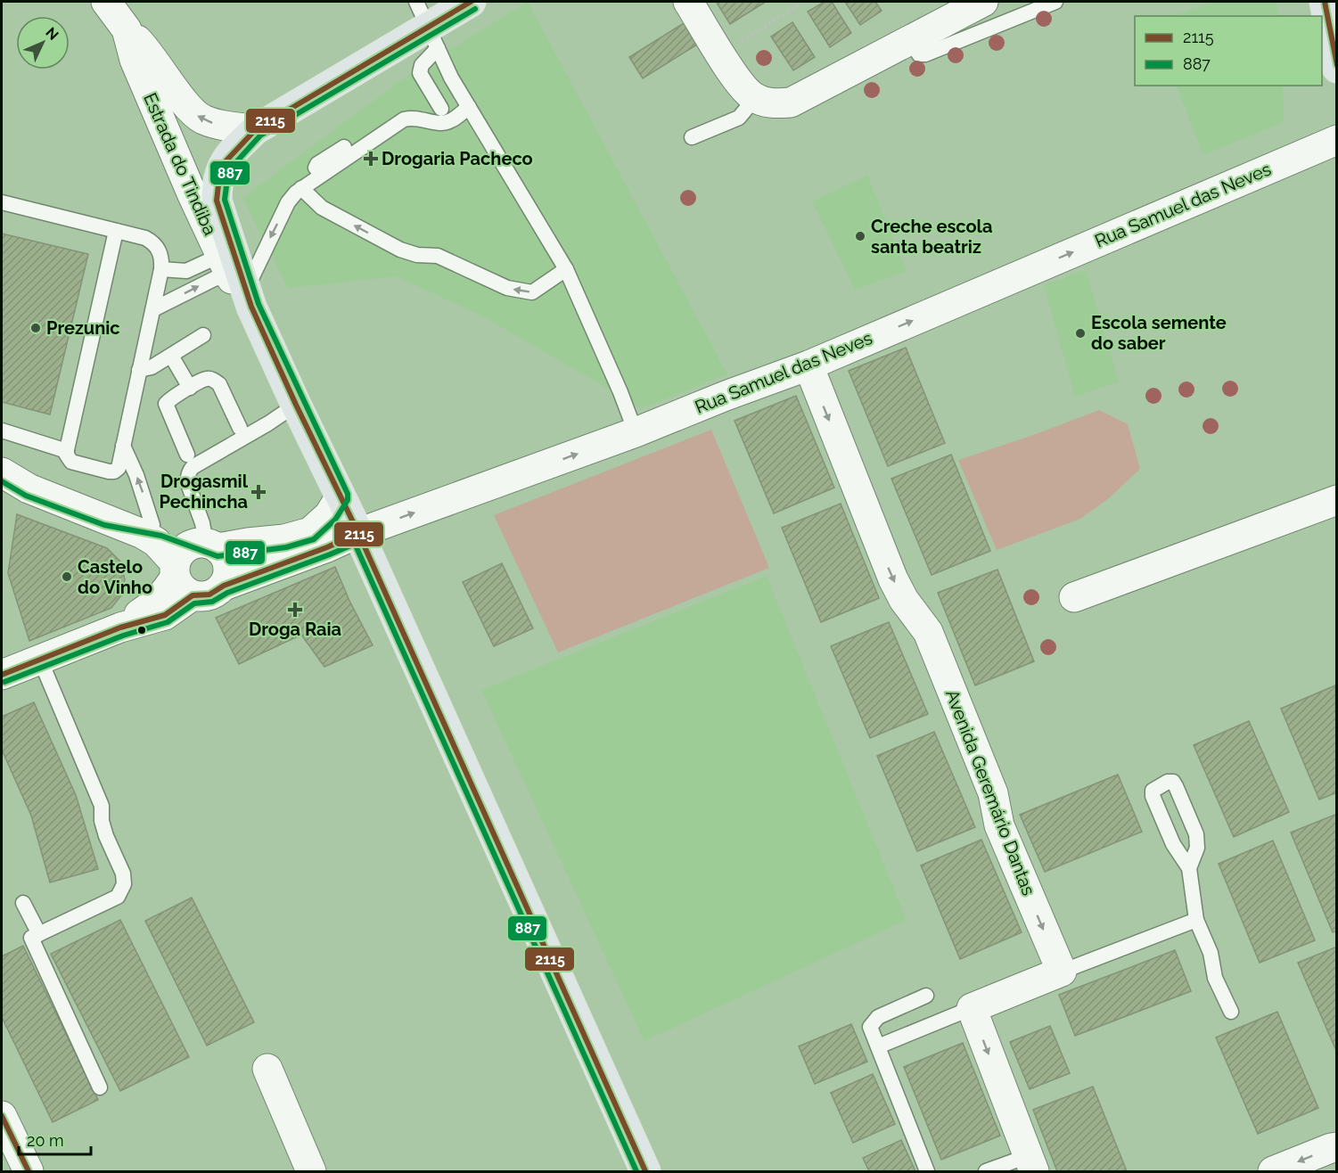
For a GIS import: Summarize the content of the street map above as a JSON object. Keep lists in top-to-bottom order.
{
  "streets": {
    "main road": ["Estrada do Tindiba"],
    "street": ["Rua Samuel das Neves", "Avenida Geremário Dantas"]
  },
  "crossings": [
    ["Estrada do Tindiba", "Rua Samuel das Neves"],
    ["Rua Samuel das Neves", "Avenida Geremário Dantas"]
  ],
  "one_way": ["Rua Samuel das Neves", "Avenida Geremário Dantas"],
  "places": {
    "health": ["Drogaria Pacheco", "Drogasmil Pechincha", "Droga Raia"],
    "other": [
      "Creche escola santa beatriz",
      "Prezunic",
      "Escola semente do saber",
      "Castelo do Vinho"
    ]
  },
  "lines": ["transit line 2115", "transit line 887"],
  "legend": ["2115", "887"],
  "scale_bar": "20 m",
  "north": "top right"
}
